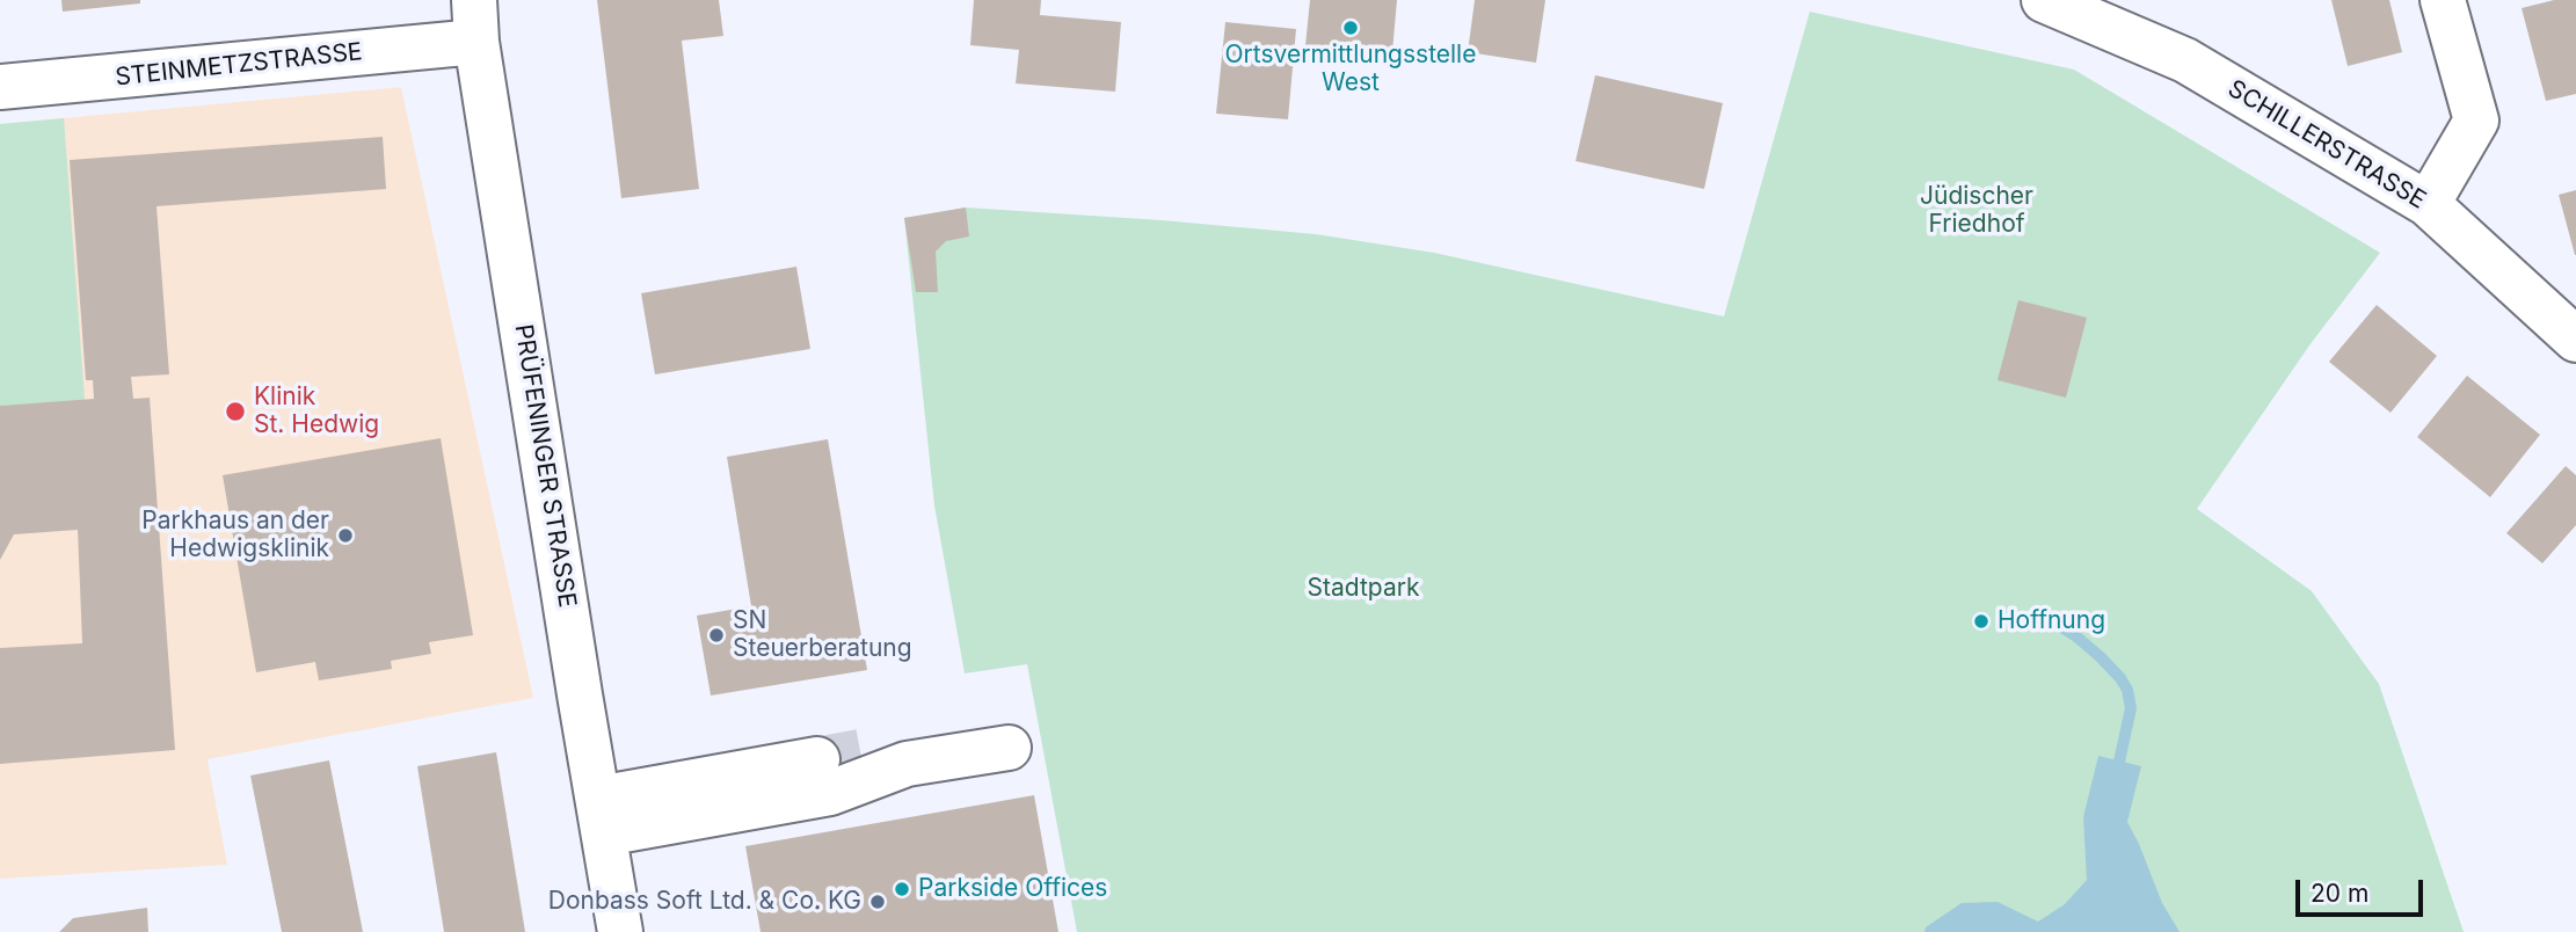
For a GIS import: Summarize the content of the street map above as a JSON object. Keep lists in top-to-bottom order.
{
  "streets": {
    "street": ["STEINMETZSTRASSE", "SCHILLERSTRASSE", "PRÜFENINGER STRASSE"]
  },
  "crossings": [
    ["STEINMETZSTRASSE", "PRÜFENINGER STRASSE"]
  ],
  "parks": ["Jüdischer Friedhof", "Stadtpark"],
  "places": [
    "Ortsvermittlungsstelle West",
    "Klinik St. Hedwig",
    "Parkhaus an der Hedwigsklinik",
    "Hoffnung",
    "SN Steuerberatung",
    "Parkside Offices",
    "Donbass Soft Ltd. & Co. KG"
  ],
  "scale_bar": "20 m"
}
